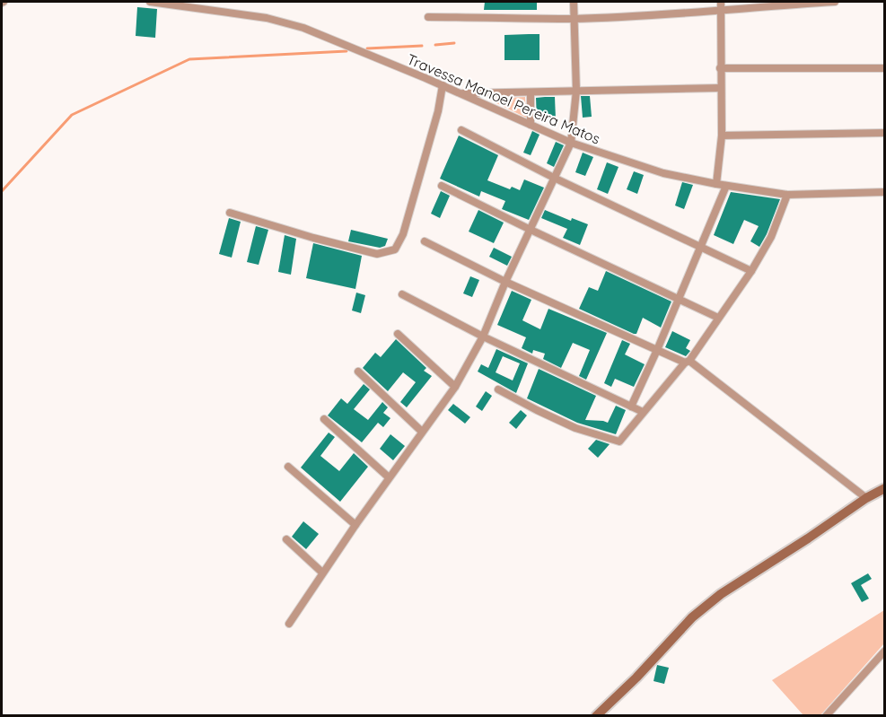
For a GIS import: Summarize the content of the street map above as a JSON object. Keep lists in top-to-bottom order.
{
  "streets": {
    "street": ["Travessa Manoel Pereira Matos"]
  }
}
